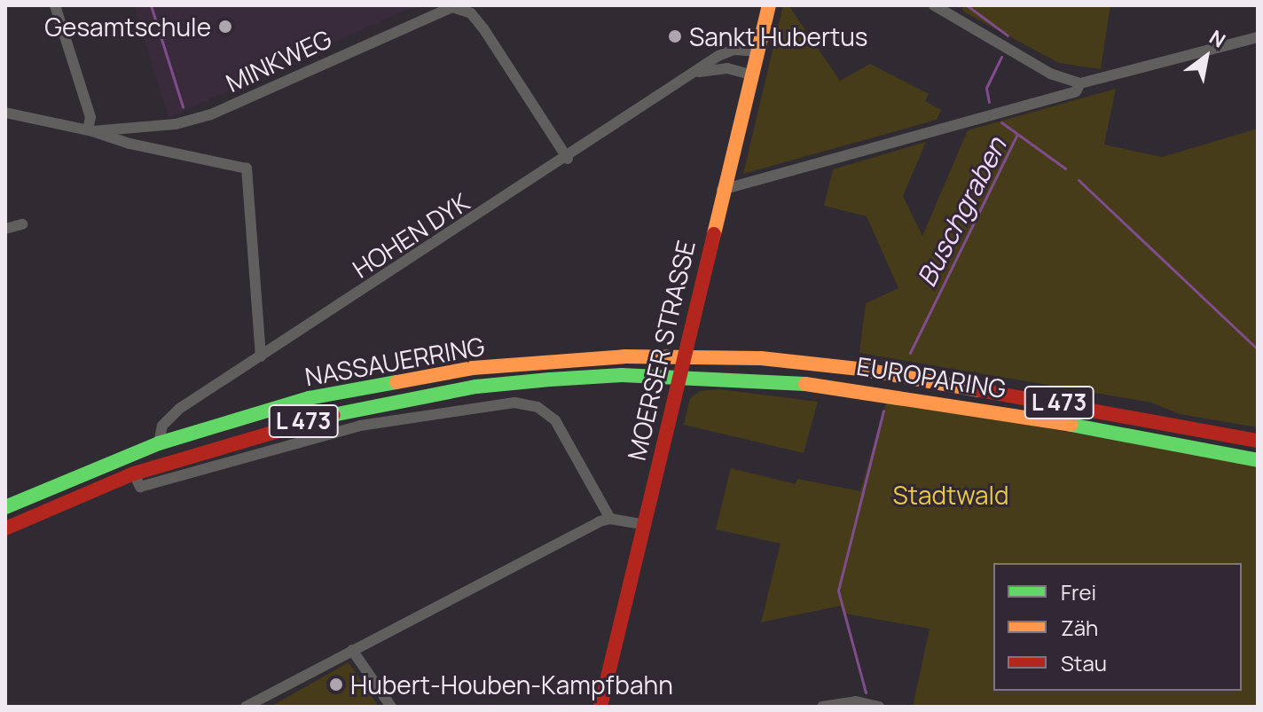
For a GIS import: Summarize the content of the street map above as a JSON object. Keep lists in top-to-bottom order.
{
  "streets": {
    "main road": [
      "MOERSER STRASSE",
      "NASSAUERRING",
      "EUROPARING",
      "L 473"
    ],
    "street": ["MINKWEG", "HOHEN DYK"]
  },
  "crossings": [
    ["MINKWEG", "HOHEN DYK"],
    ["HOHEN DYK", "MOERSER STRASSE"],
    ["HOHEN DYK", "NASSAUERRING"],
    ["MOERSER STRASSE", "NASSAUERRING"],
    ["MOERSER STRASSE", "EUROPARING"],
    ["NASSAUERRING", "EUROPARING"]
  ],
  "water": ["Buschgraben"],
  "parks": ["Stadtwald"],
  "places": ["Gesamtschule", "Sankt Hubertus", "Hubert-Houben-Kampfbahn"],
  "legend": ["Frei", "Zäh", "Stau"],
  "north": "top right"
}
